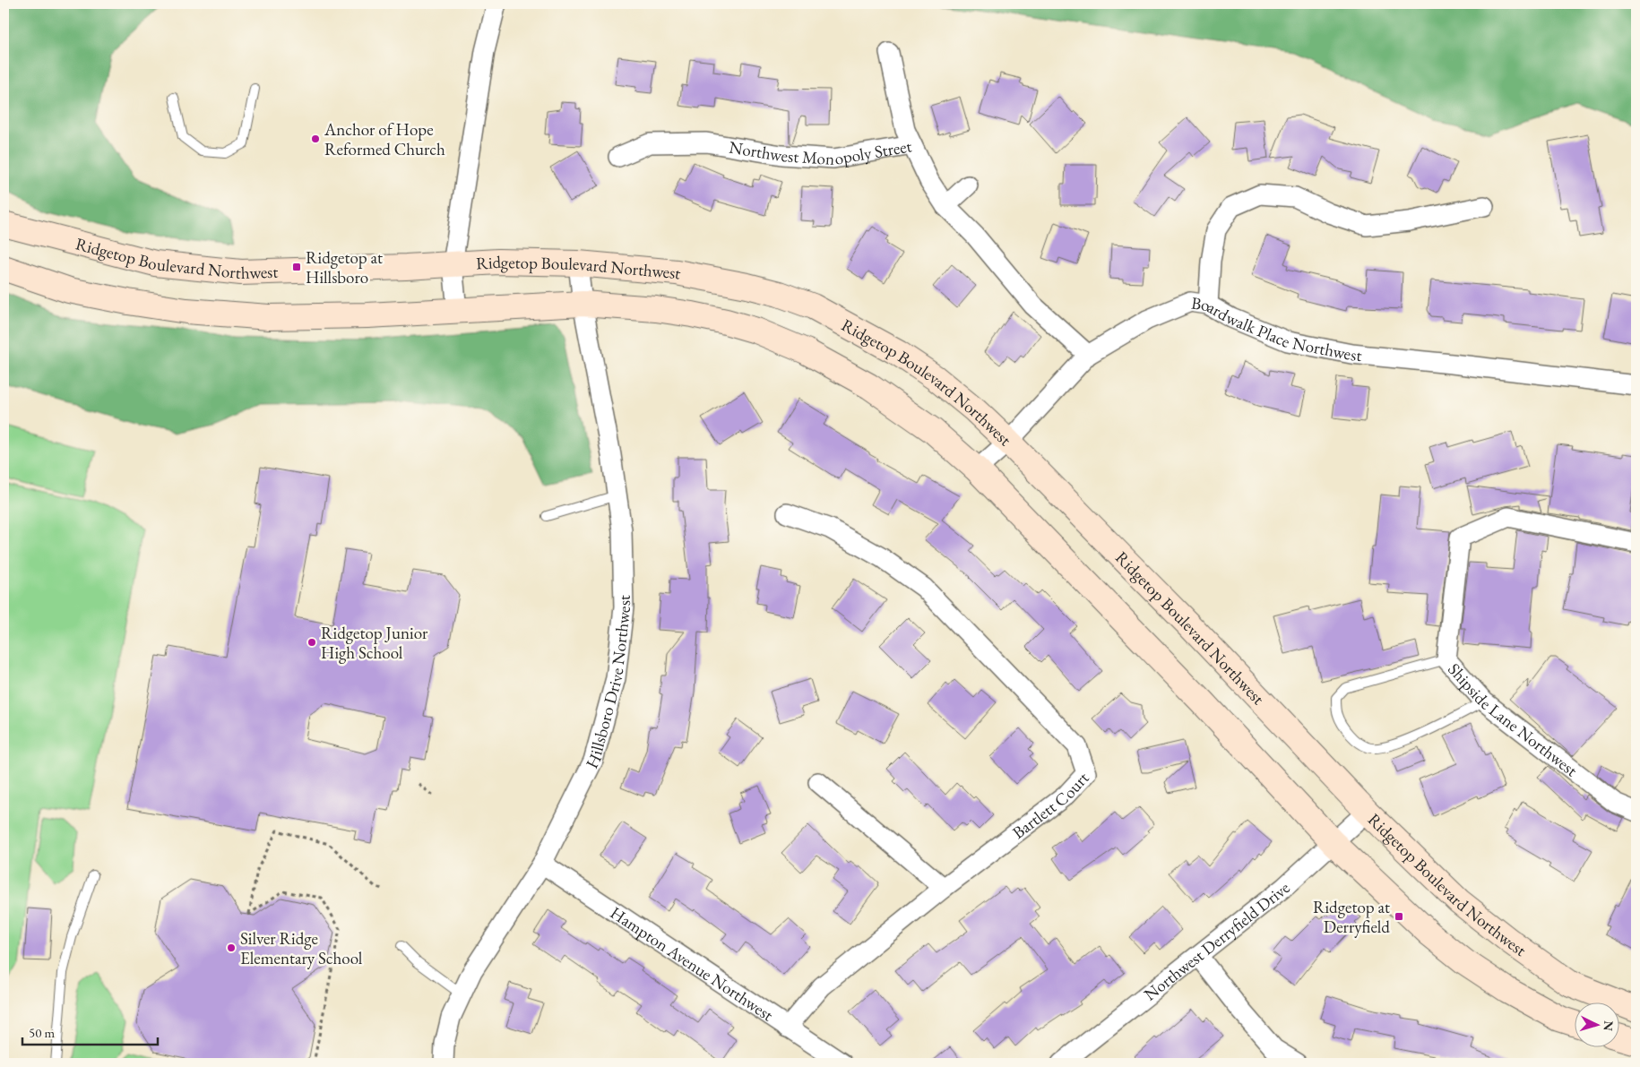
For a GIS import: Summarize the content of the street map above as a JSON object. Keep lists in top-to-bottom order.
{
  "streets": {
    "main road": ["Ridgetop Boulevard Northwest"],
    "street": [
      "Northwest Monopoly Street",
      "Boardwalk Place Northwest",
      "Hillsboro Drive Northwest",
      "Shipside Lane Northwest",
      "Bartlett Court",
      "Northwest Derryfield Drive",
      "Hampton Avenue Northwest"
    ]
  },
  "crossings": [
    ["Northwest Monopoly Street", "Boardwalk Place Northwest"],
    ["Ridgetop Boulevard Northwest", "Boardwalk Place Northwest"],
    ["Ridgetop Boulevard Northwest", "Hillsboro Drive Northwest"],
    ["Ridgetop Boulevard Northwest", "Northwest Derryfield Drive"],
    ["Hillsboro Drive Northwest", "Hampton Avenue Northwest"],
    ["Bartlett Court", "Hampton Avenue Northwest"]
  ],
  "places": {
    "other": ["Anchor of Hope Reformed Church", "Ridgetop Junior High School", "Silver Ridge Elementary School"],
    "transit": ["Ridgetop at Hillsboro", "Ridgetop at Derryfield"]
  },
  "scale_bar": "50 m",
  "north": "right"
}
